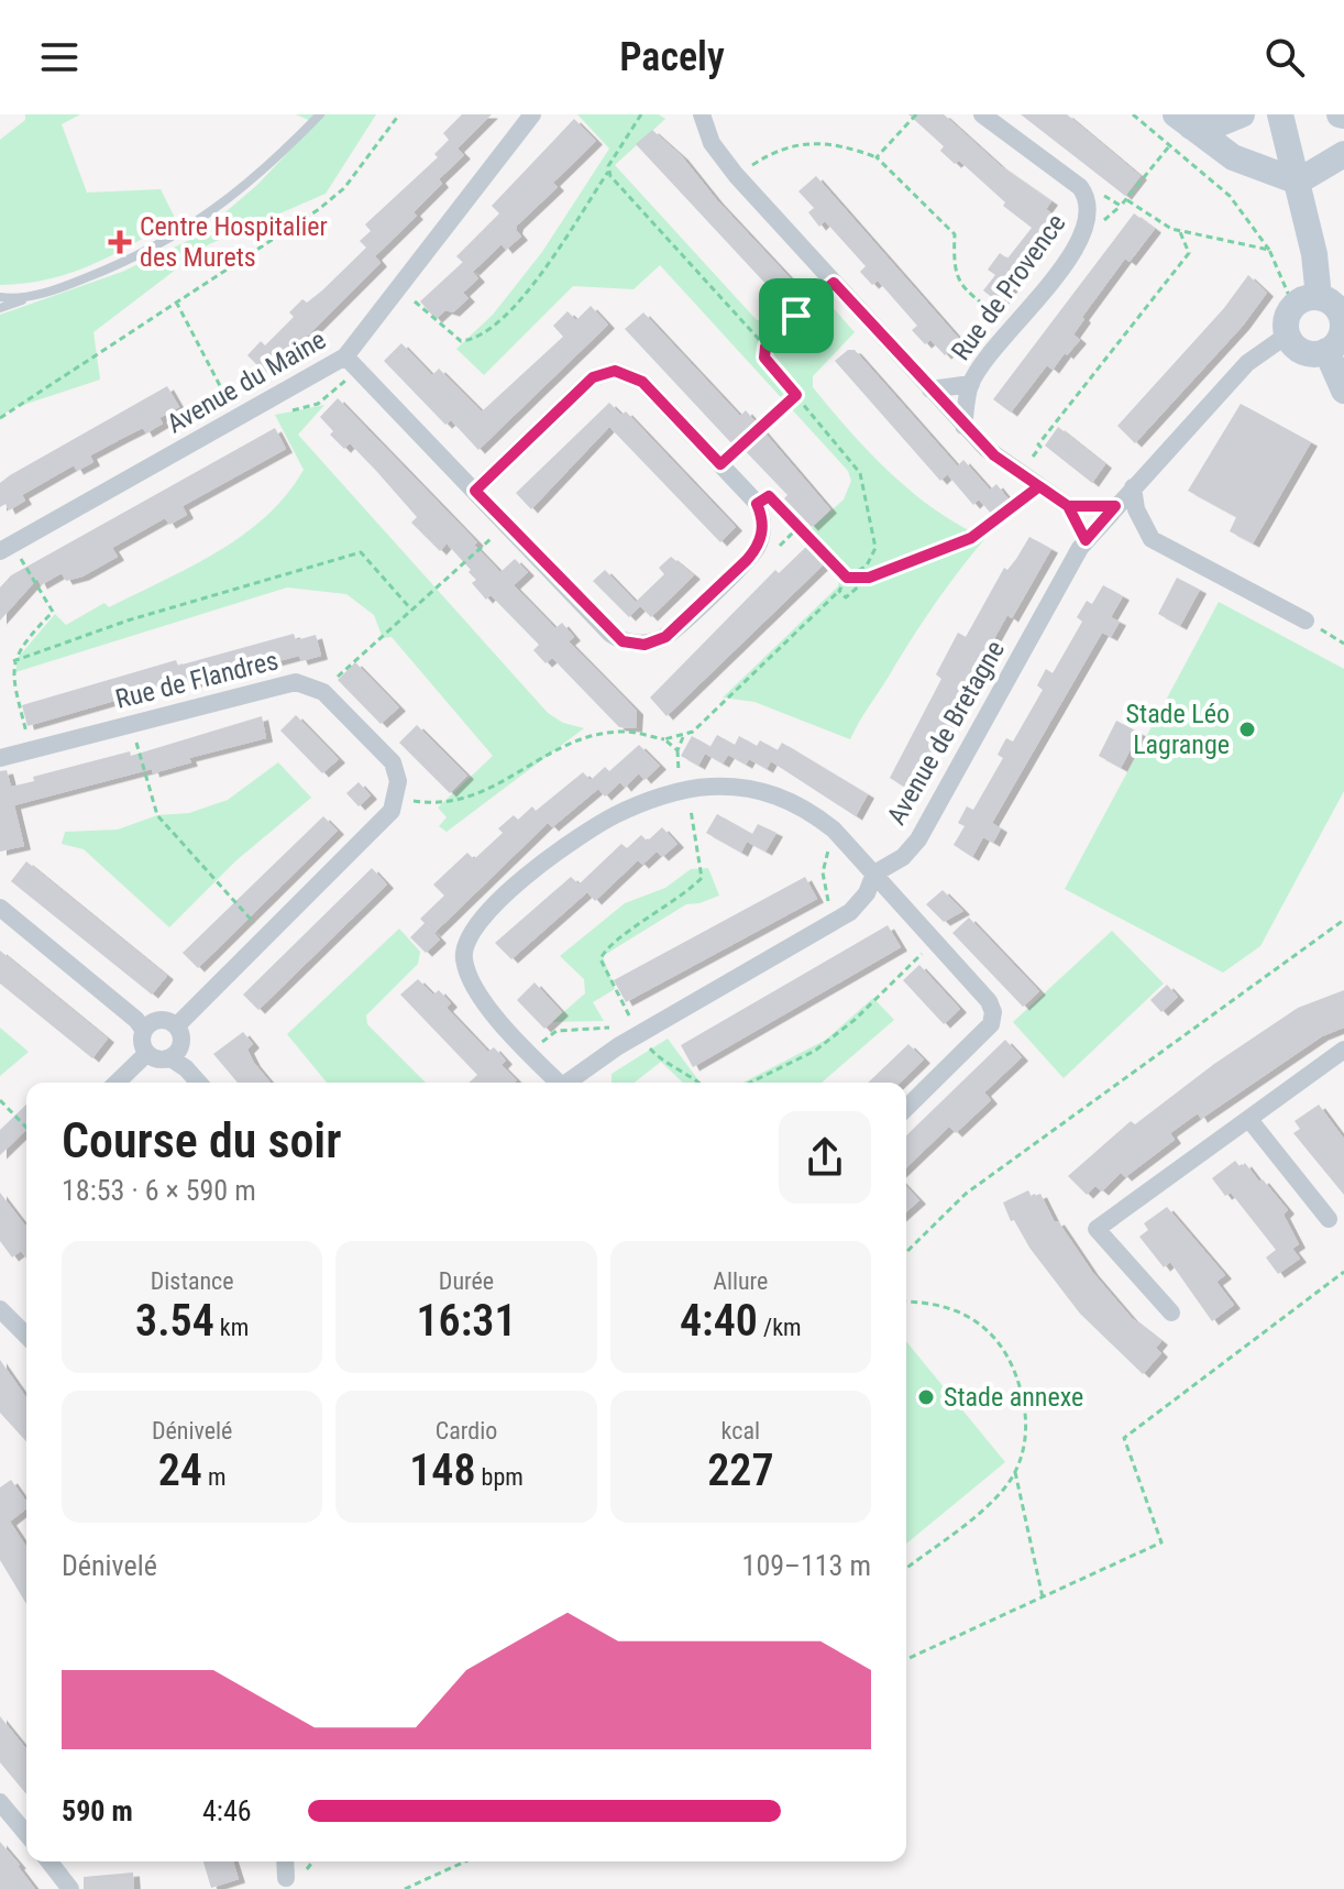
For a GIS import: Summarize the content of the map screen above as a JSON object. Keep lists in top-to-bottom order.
{
  "streets": {
    "street": [
      "Rue de Provence",
      "Avenue du Maine",
      "Rue de Flandres",
      "Avenue de Bretagne"
    ]
  },
  "places": {
    "health": ["Centre Hospitalier des Murets"],
    "other": ["Stade Léo Lagrange", "Stade annexe"]
  },
  "page": {
    "header": "Pacely",
    "heading": ["Course du soir", "18:53 · 6 × 590 m"],
    "stats": [
      ["Distance", "3.54 km"],
      ["Durée", "16:31"],
      ["Allure", "4:40 /km"],
      ["Dénivelé", "24 m"],
      ["Cardio", "148 bpm"],
      ["kcal", "227"]
    ],
    "chart": ["Dénivelé", "109–113 m"],
    "list": [
      {
        "name": "590 m",
        "note": "4:46"
      }
    ]
  }
}
